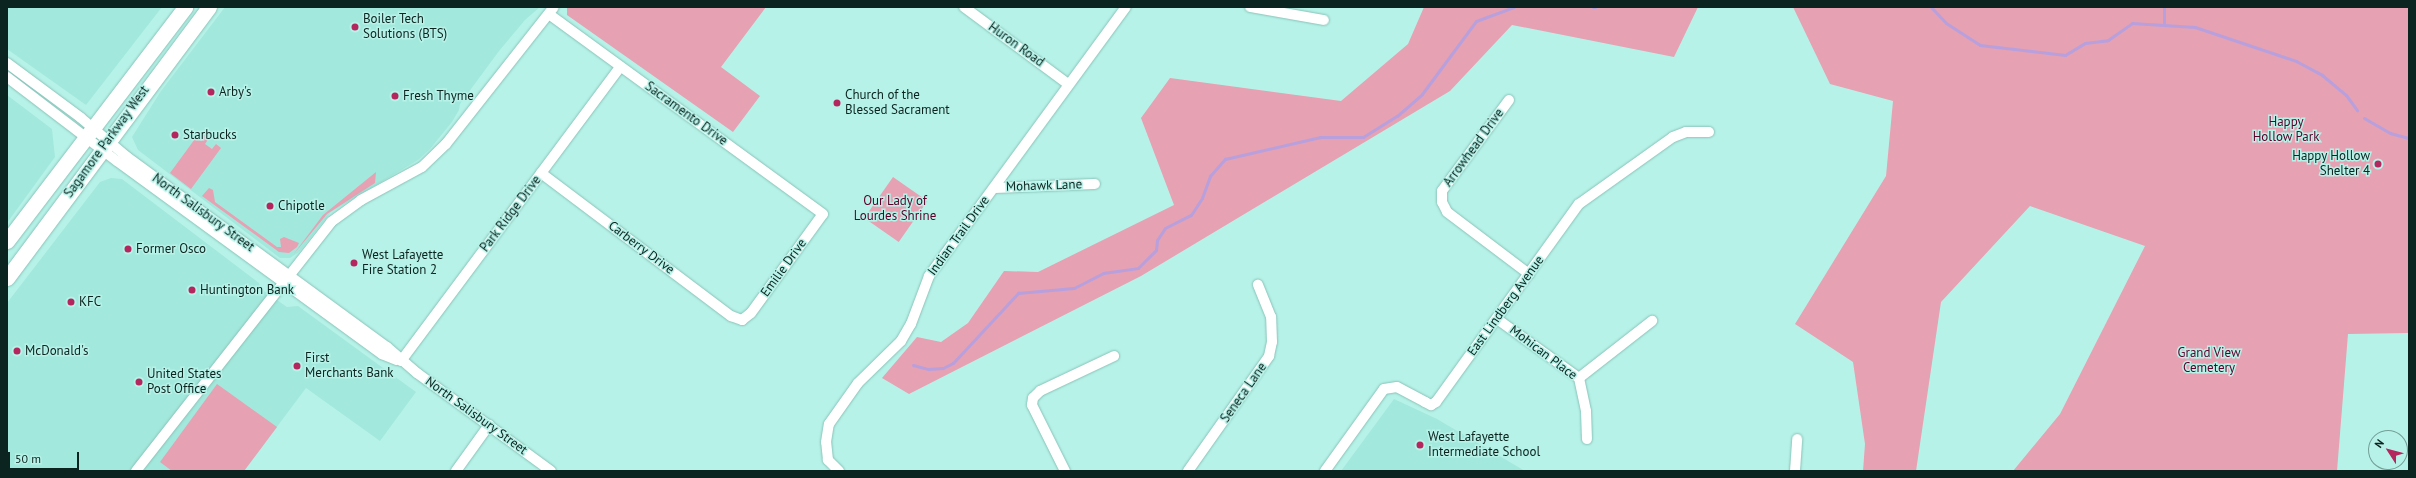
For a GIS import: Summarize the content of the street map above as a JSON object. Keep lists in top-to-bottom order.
{
  "streets": {
    "highway": ["Sagamore Parkway West"],
    "street": [
      "Huron Road",
      "Sacramento Drive",
      "Arrowhead Drive",
      "Mohawk Lane",
      "North Salisbury Street",
      "Park Ridge Drive",
      "Indian Trail Drive",
      "Carberry Drive",
      "Emilie Drive",
      "East Lindberg Avenue",
      "Mohican Place",
      "Seneca Lane"
    ]
  },
  "crossings": [
    ["Huron Road", "Indian Trail Drive"],
    ["Sacramento Drive", "Park Ridge Drive"],
    ["Sacramento Drive", "Emilie Drive"],
    ["Sagamore Parkway West", "North Salisbury Street"],
    ["Arrowhead Drive", "East Lindberg Avenue"],
    ["Mohawk Lane", "Indian Trail Drive"],
    ["North Salisbury Street", "Park Ridge Drive"],
    ["Park Ridge Drive", "Carberry Drive"],
    ["Carberry Drive", "Emilie Drive"],
    ["East Lindberg Avenue", "Mohican Place"]
  ],
  "parks": ["Happy Hollow Park", "Our Lady of Lourdes Shrine", "Grand View Cemetery"],
  "places": [
    "Boiler Tech Solutions (BTS)",
    "Arby's",
    "Fresh Thyme",
    "Church of the Blessed Sacrament",
    "Starbucks",
    "Happy Hollow Shelter 4",
    "Chipotle",
    "Former Osco",
    "West Lafayette Fire Station 2",
    "Huntington Bank",
    "KFC",
    "McDonald's",
    "First Merchants Bank",
    "United States Post Office",
    "West Lafayette Intermediate School"
  ],
  "scale_bar": "50 m",
  "north": "top left"
}
